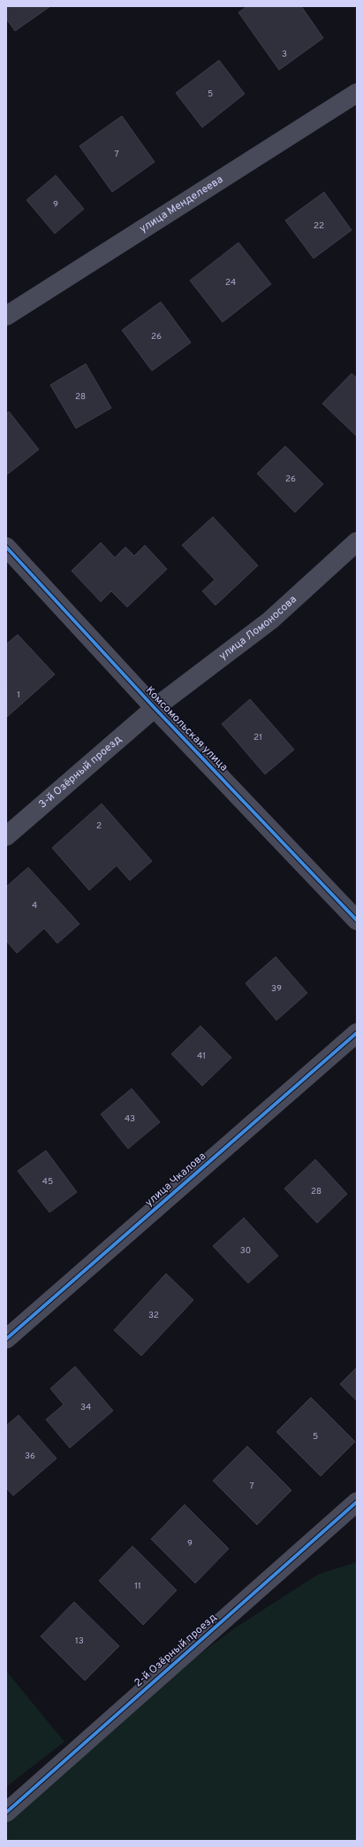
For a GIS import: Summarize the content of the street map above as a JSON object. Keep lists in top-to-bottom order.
{
  "streets": {
    "street": [
      "улица Менделеева",
      "улица Ломоносова",
      "Комсомольская улица",
      "3-й Озёрный проезд",
      "улица Чкалова",
      "2-й Озёрный проезд"
    ]
  },
  "crossings": [
    ["улица Ломоносова", "Комсомольская улица"],
    ["улица Ломоносова", "3-й Озёрный проезд"],
    ["Комсомольская улица", "3-й Озёрный проезд"]
  ],
  "house_numbers": [
    "3",
    "5",
    "7",
    "9",
    "22",
    "24",
    "26",
    "28",
    "26",
    "1",
    "21",
    "2",
    "4",
    "39",
    "41",
    "43",
    "45",
    "28",
    "30",
    "32",
    "34",
    "5",
    "36",
    "7",
    "9",
    "11",
    "13"
  ]
}
